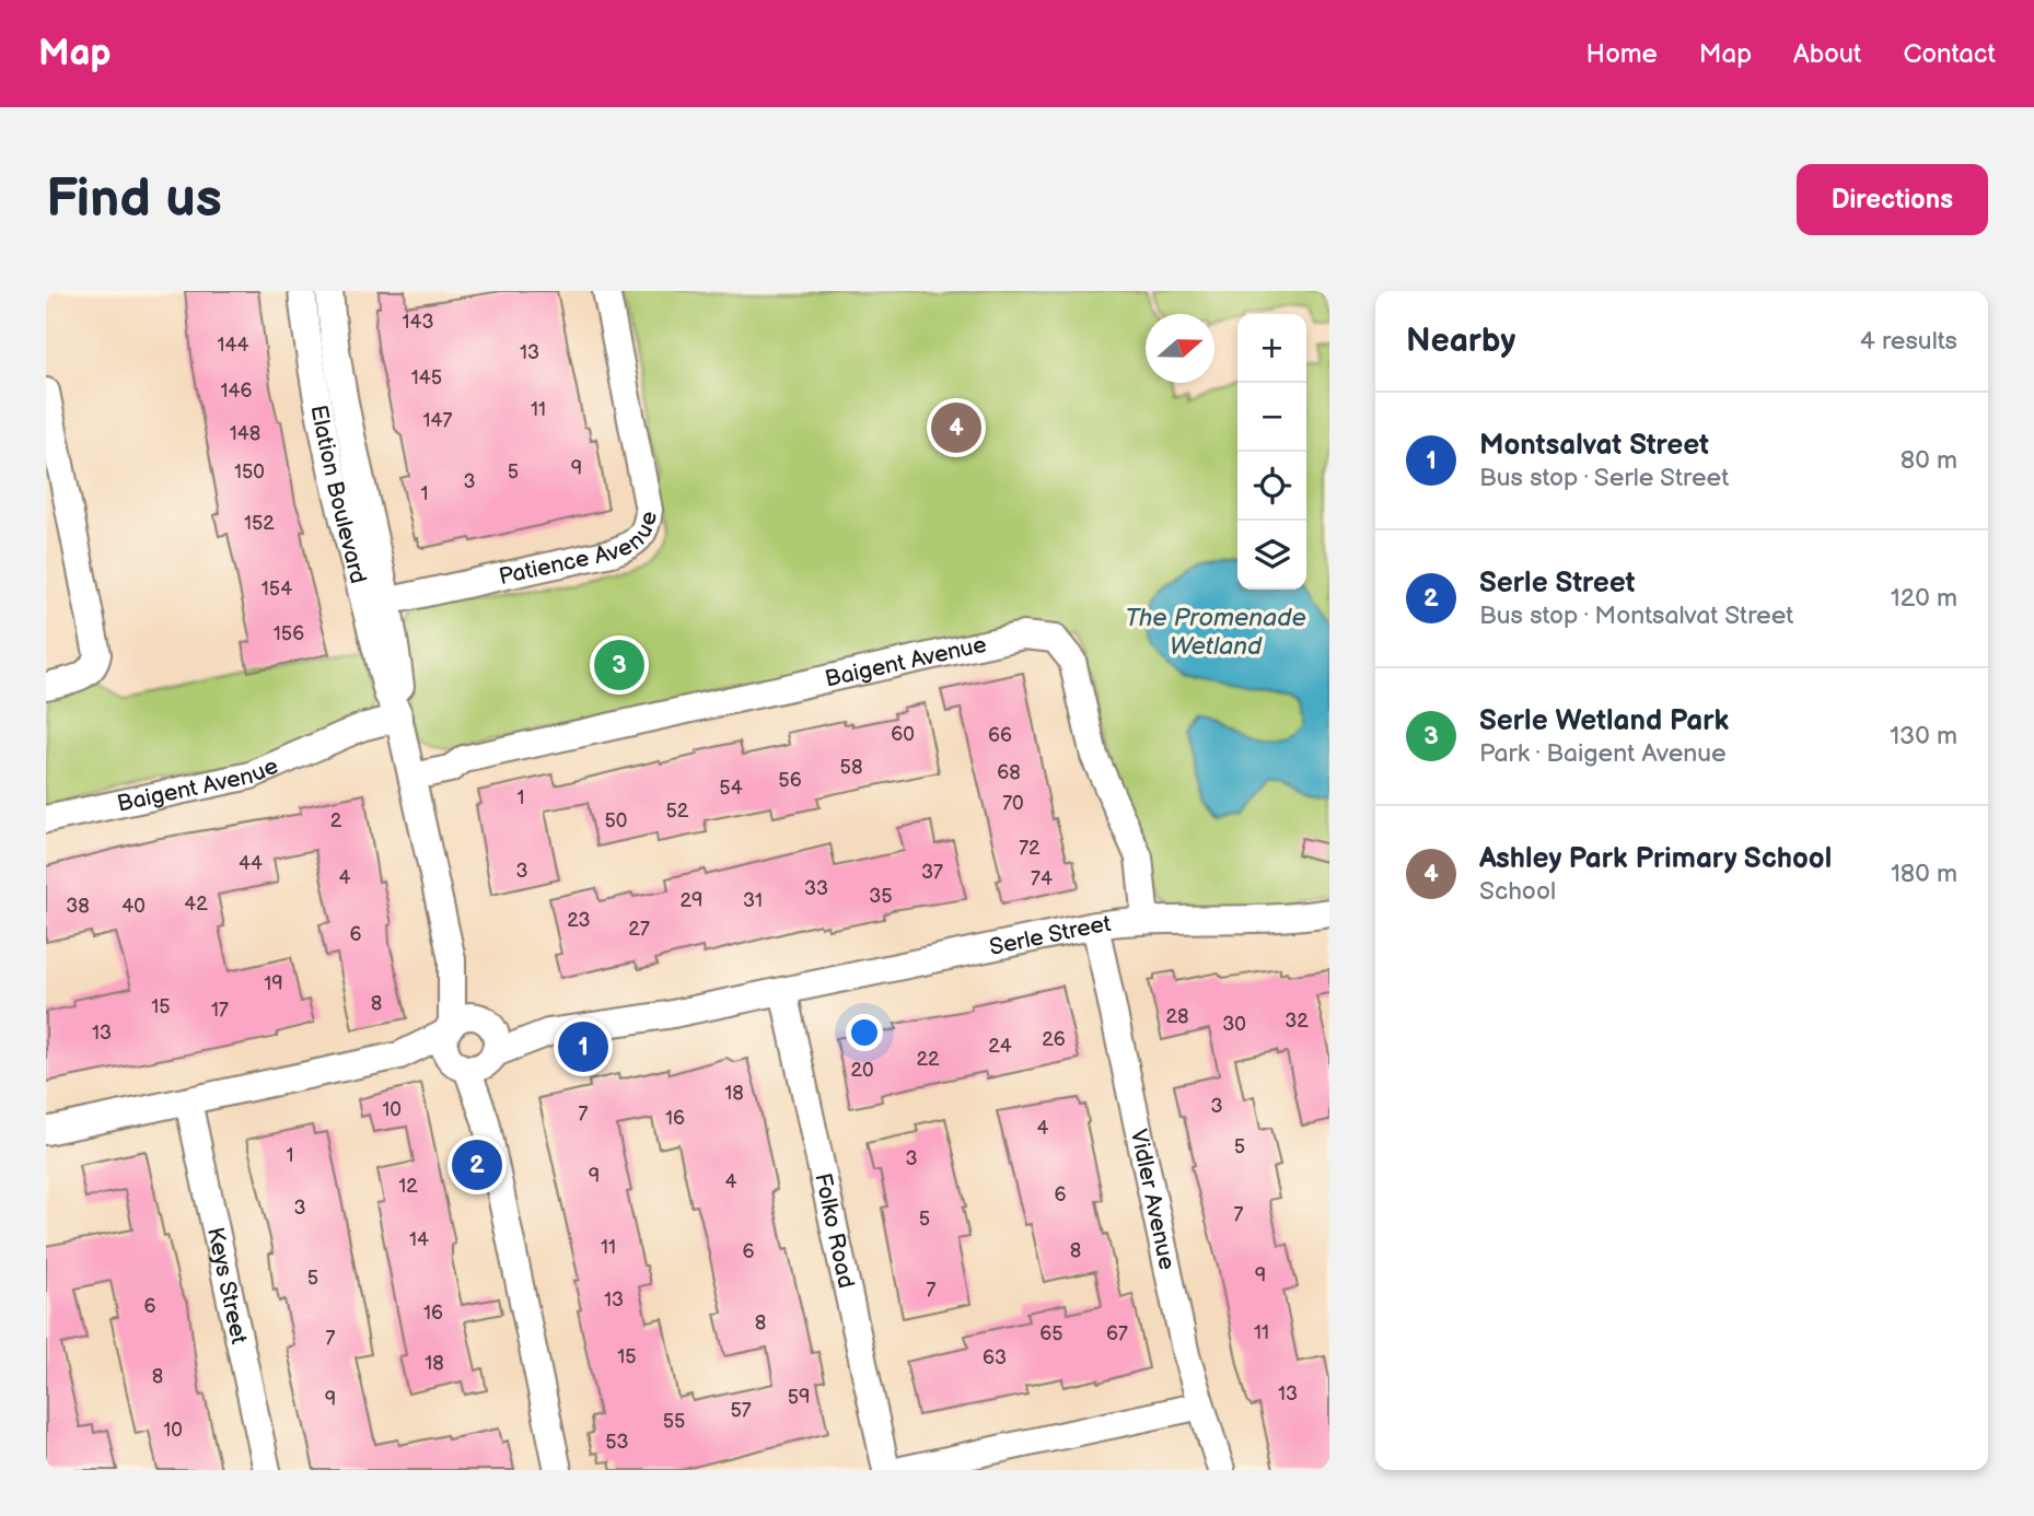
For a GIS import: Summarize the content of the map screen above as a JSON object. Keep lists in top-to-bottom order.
{
  "streets": {
    "street": [
      "Elation Boulevard",
      "Patience Avenue",
      "Baigent Avenue",
      "Serle Street",
      "Vidler Avenue",
      "Folko Road",
      "Keys Street"
    ]
  },
  "crossings": [
    ["Elation Boulevard", "Patience Avenue"],
    ["Elation Boulevard", "Baigent Avenue"],
    ["Baigent Avenue", "Serle Street"],
    ["Serle Street", "Vidler Avenue"],
    ["Serle Street", "Folko Road"],
    ["Serle Street", "Keys Street"]
  ],
  "water": ["The Promenade Wetland"],
  "house_numbers": [
    "143",
    "144",
    "13",
    "145",
    "146",
    "11",
    "147",
    "148",
    "9",
    "150",
    "5",
    "3",
    "1",
    "152",
    "154",
    "156",
    "60",
    "66",
    "58",
    "68",
    "56",
    "54",
    "1",
    "70",
    "52",
    "2",
    "50",
    "72",
    "44",
    "3",
    "37",
    "4",
    "74",
    "33",
    "35",
    "29",
    "31",
    "42",
    "38",
    "40",
    "23",
    "27",
    "6",
    "19",
    "8",
    "15",
    "17",
    "28",
    "32",
    "30",
    "13",
    "26",
    "24",
    "22",
    "20",
    "18",
    "3",
    "10",
    "7",
    "16",
    "4",
    "5",
    "1",
    "3",
    "9",
    "4",
    "12",
    "6",
    "3",
    "7",
    "5",
    "14",
    "11",
    "8",
    "6",
    "9",
    "5",
    "7",
    "13",
    "6",
    "16",
    "8",
    "11",
    "65",
    "67",
    "7",
    "15",
    "63",
    "18",
    "8",
    "13",
    "59",
    "9",
    "57",
    "55",
    "10",
    "53"
  ],
  "north": "right",
  "page": {
    "header": "Map",
    "nav": [
      "Home",
      "Map",
      "About",
      "Contact"
    ],
    "buttons": "Directions",
    "title": "Find us",
    "heading": ["Nearby", "4 results"],
    "map_buttons": ["+", "−"],
    "list": [
      {
        "mark": "1",
        "name": "Montsalvat Street",
        "note": "Bus stop · Serle Street",
        "value": "80 m"
      },
      {
        "mark": "2",
        "name": "Serle Street",
        "note": "Bus stop · Montsalvat Street",
        "value": "120 m"
      },
      {
        "mark": "3",
        "name": "Serle Wetland Park",
        "note": "Park · Baigent Avenue",
        "value": "130 m"
      },
      {
        "mark": "4",
        "name": "Ashley Park Primary School",
        "note": "School",
        "value": "180 m"
      }
    ],
    "pins": [
      "4",
      "3",
      "1",
      "2"
    ]
  }
}
